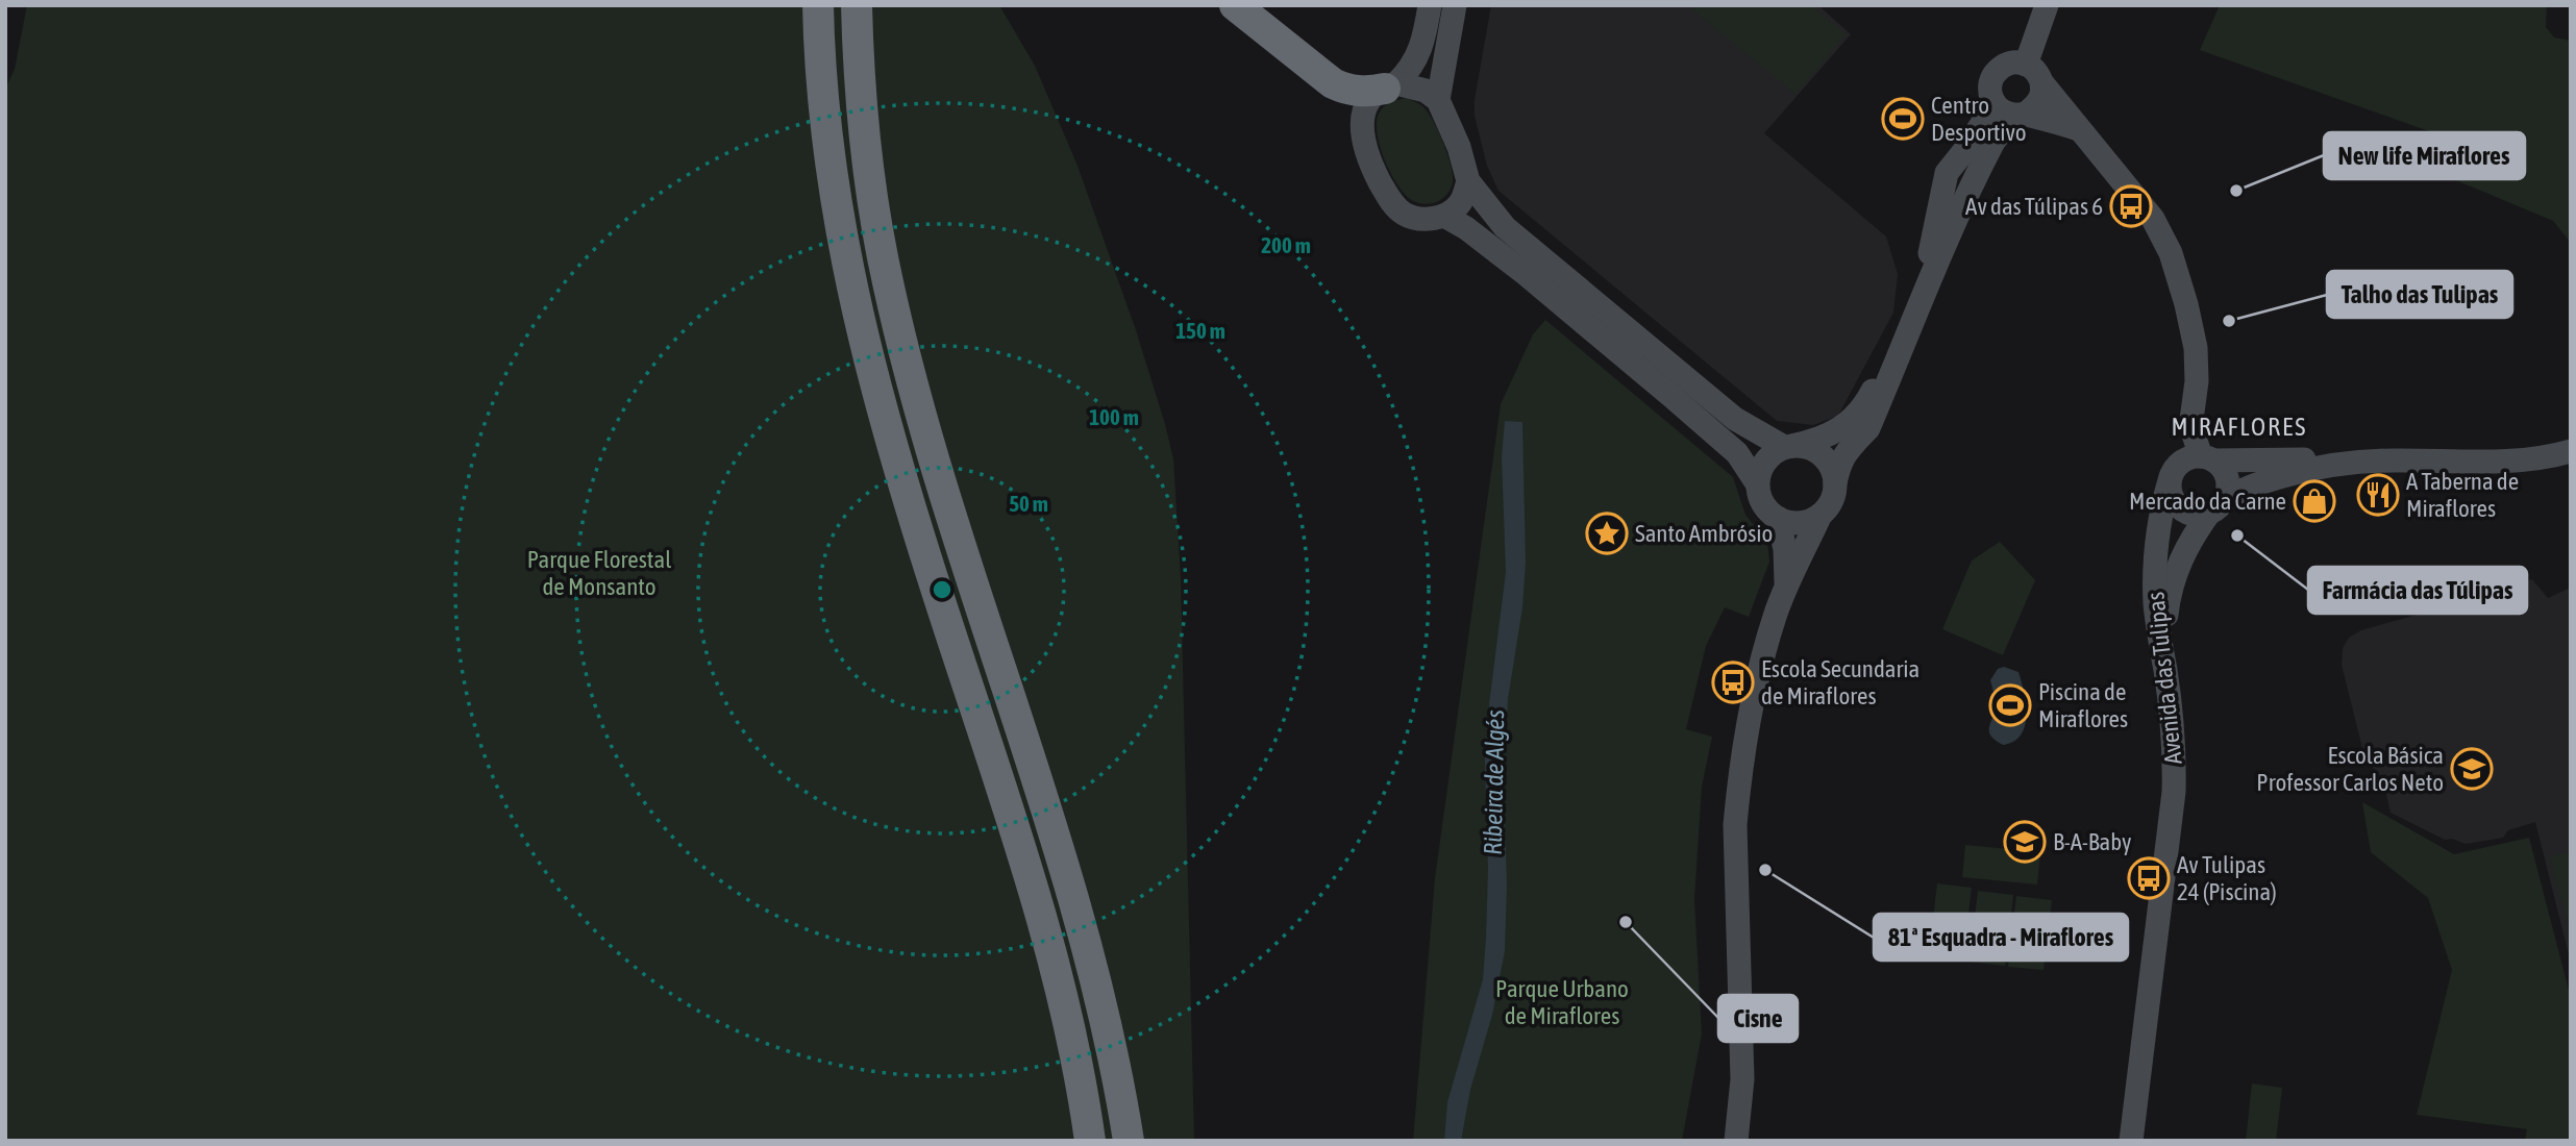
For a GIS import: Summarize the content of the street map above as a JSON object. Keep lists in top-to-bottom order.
{
  "streets": {
    "street": ["Avenida das Tulipas"]
  },
  "districts": ["MIRAFLORES"],
  "water": ["Ribeira de Algés"],
  "parks": ["Parque Florestal de Monsanto", "Parque Urbano de Miraflores"],
  "places": {
    "sports": ["Centro Desportivo", "Piscina de Miraflores"],
    "other": [
      "New life Miraflores",
      "Talho das Tulipas",
      "Farmácia das Túlipas",
      "81ª Esquadra - Miraflores",
      "Cisne"
    ],
    "bus stop": ["Av das Túlipas 6", "Escola Secundaria de Miraflores", "Av Tulipas 24 (Piscina)"],
    "restaurant": ["A Taberna de Miraflores"],
    "shop": ["Mercado da Carne"],
    "place": ["Santo Ambrósio"],
    "school or university": ["Escola Básica Professor Carlos Neto", "B-A-Baby"]
  },
  "rings": [
    "200 m",
    "150 m",
    "100 m",
    "50 m"
  ]
}
